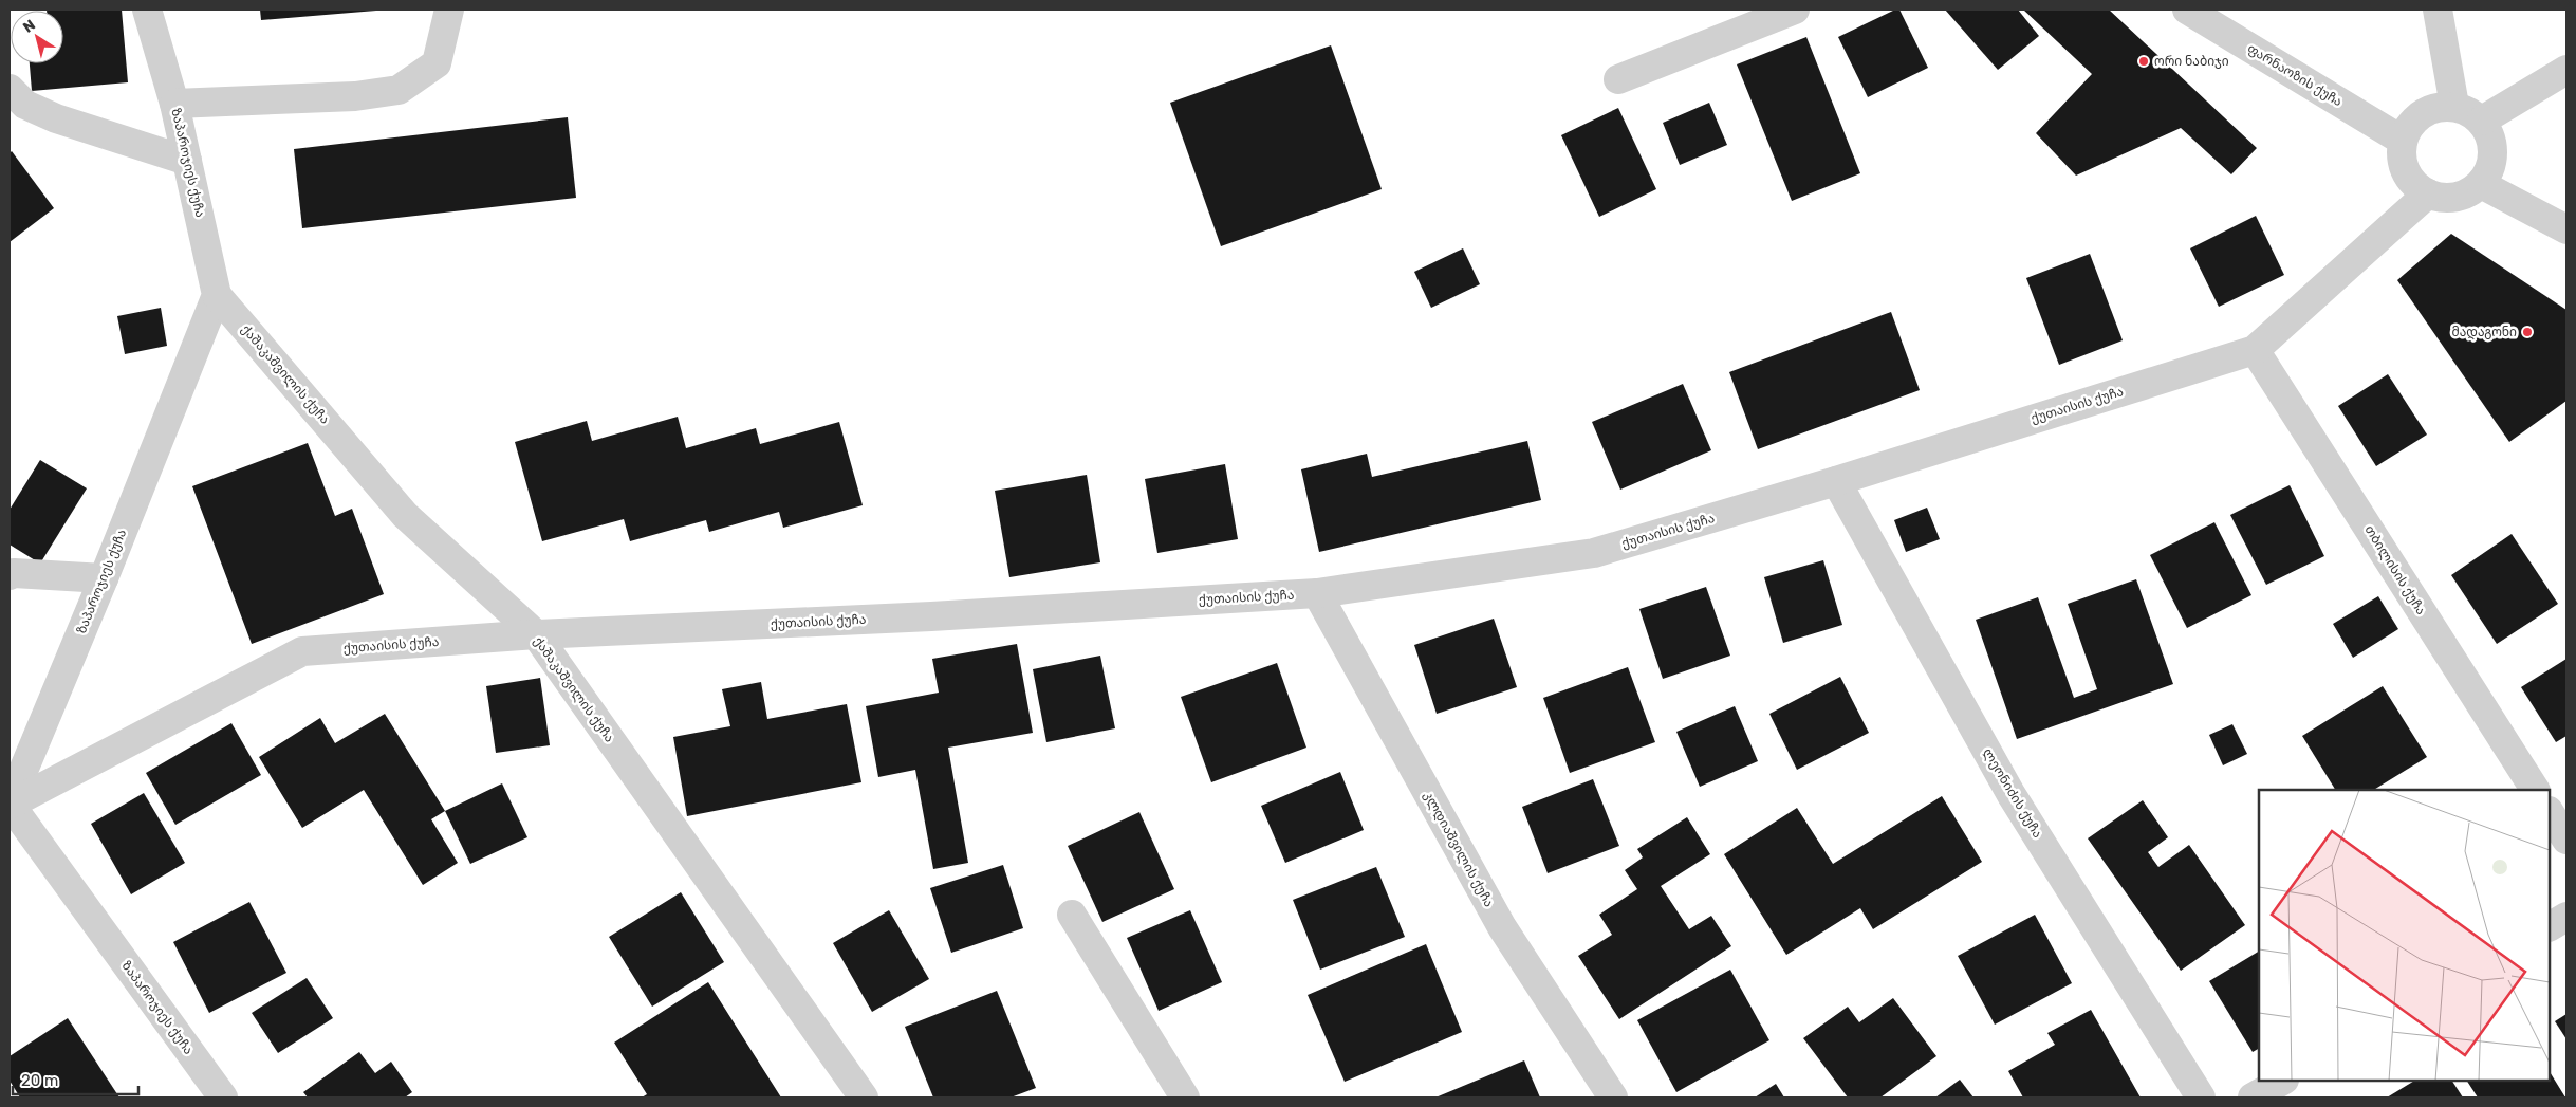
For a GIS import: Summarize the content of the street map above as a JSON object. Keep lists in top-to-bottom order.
{
  "streets": {
    "street": [
      "ფარნაოზის ქუჩა",
      "ზაპაროჯიეს ქუჩა",
      "ქაშაკაშვილის ქუჩა",
      "ქუთაისის ქუჩა",
      "თბილისის ქუჩა",
      "ლეონიძის ქუჩა",
      "კლდიაშვილის ქუჩა"
    ]
  },
  "crossings": [
    ["ფარნაოზის ქუჩა", "ქუთაისის ქუჩა"],
    ["ზაპაროჯიეს ქუჩა", "ქაშაკაშვილის ქუჩა"],
    ["ზაპაროჯიეს ქუჩა", "ქუთაისის ქუჩა"],
    ["ქაშაკაშვილის ქუჩა", "ქუთაისის ქუჩა"],
    ["ქუთაისის ქუჩა", "თბილისის ქუჩა"],
    ["ქუთაისის ქუჩა", "ლეონიძის ქუჩა"],
    ["ქუთაისის ქუჩა", "კლდიაშვილის ქუჩა"]
  ],
  "places": ["ორი ნაბიჯი", "მადაგონი"],
  "scale_bar": "20 m",
  "north": "top left"
}
